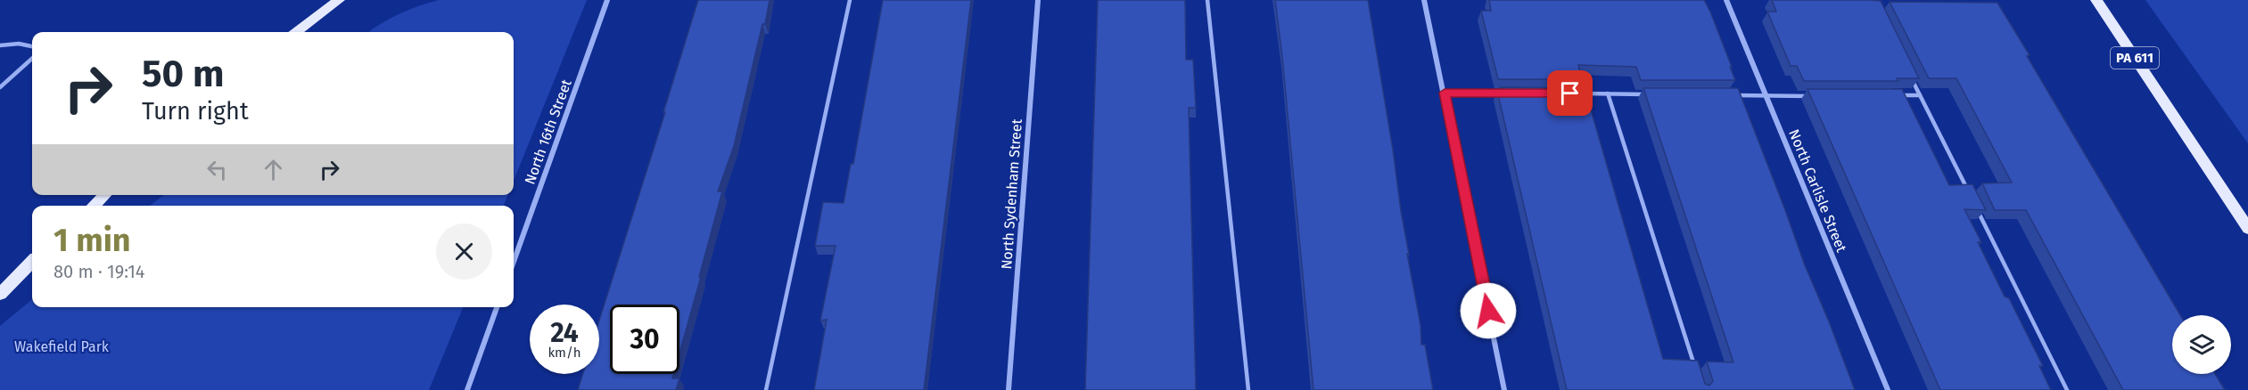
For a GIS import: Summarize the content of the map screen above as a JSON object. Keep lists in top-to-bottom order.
{
  "streets": {
    "main road": ["PA 611"],
    "street": ["North 16th Street", "North Carlisle Street", "North Sydenham Street"]
  },
  "parks": ["Wakefield Park"],
  "page": {
    "turn": ["50 m", "Turn right"],
    "heading": ["1 min", "80 m · 19:14"],
    "speed": "24 km/h",
    "limit": "30"
  }
}
